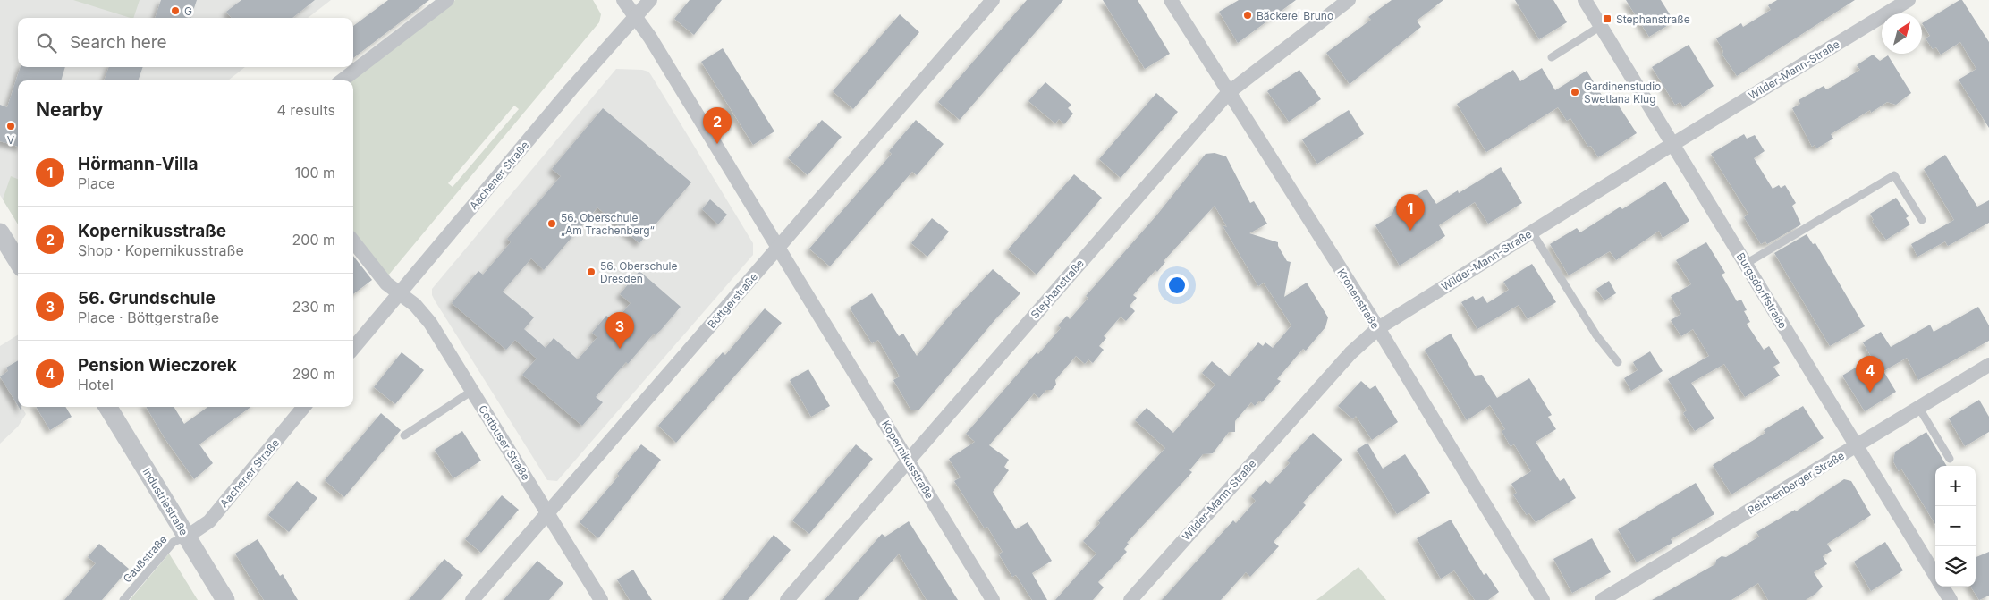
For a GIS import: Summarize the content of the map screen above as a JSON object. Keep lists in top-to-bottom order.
{
  "streets": {
    "street": [
      "Wilder-Mann-Straße",
      "Aachener Straße",
      "Stephanstraße",
      "Burgsdorffstraße",
      "Kronenstraße",
      "Böttgerstraße",
      "Cottbuser Straße",
      "Kopernikusstraße",
      "Reichenberger Straße",
      "Industriestraße"
    ],
    "lane": ["Gaußstraße"]
  },
  "crossings": [
    ["Wilder-Mann-Straße", "Burgsdorffstraße"],
    ["Wilder-Mann-Straße", "Kronenstraße"],
    ["Aachener Straße", "Cottbuser Straße"],
    ["Aachener Straße", "Kopernikusstraße"],
    ["Aachener Straße", "Industriestraße"],
    ["Aachener Straße", "Gaußstraße"],
    ["Stephanstraße", "Kronenstraße"],
    ["Stephanstraße", "Kopernikusstraße"],
    ["Burgsdorffstraße", "Reichenberger Straße"],
    ["Böttgerstraße", "Cottbuser Straße"],
    ["Böttgerstraße", "Kopernikusstraße"],
    ["Industriestraße", "Gaußstraße"]
  ],
  "places": {
    "other": [
      "G",
      "Bäckerei Bruno",
      "Gardinenstudio Swetlana Klug",
      "V",
      "56. Oberschule „Am Trachenberg“",
      "56. Oberschule Dresden"
    ],
    "transit": ["Stephanstraße"]
  },
  "north": "top right",
  "page": {
    "search": "Search here",
    "heading": ["Nearby", "4 results"],
    "pins": [
      "2",
      "1",
      "3",
      "4"
    ],
    "list": [
      {
        "mark": "1",
        "name": "Hörmann-Villa",
        "note": "Place",
        "value": "100 m"
      },
      {
        "mark": "2",
        "name": "Kopernikusstraße",
        "note": "Shop · Kopernikusstraße",
        "value": "200 m"
      },
      {
        "mark": "3",
        "name": "56. Grundschule",
        "note": "Place · Böttgerstraße",
        "value": "230 m"
      },
      {
        "mark": "4",
        "name": "Pension Wieczorek",
        "note": "Hotel",
        "value": "290 m"
      }
    ],
    "map_buttons": ["+", "−"]
  }
}
